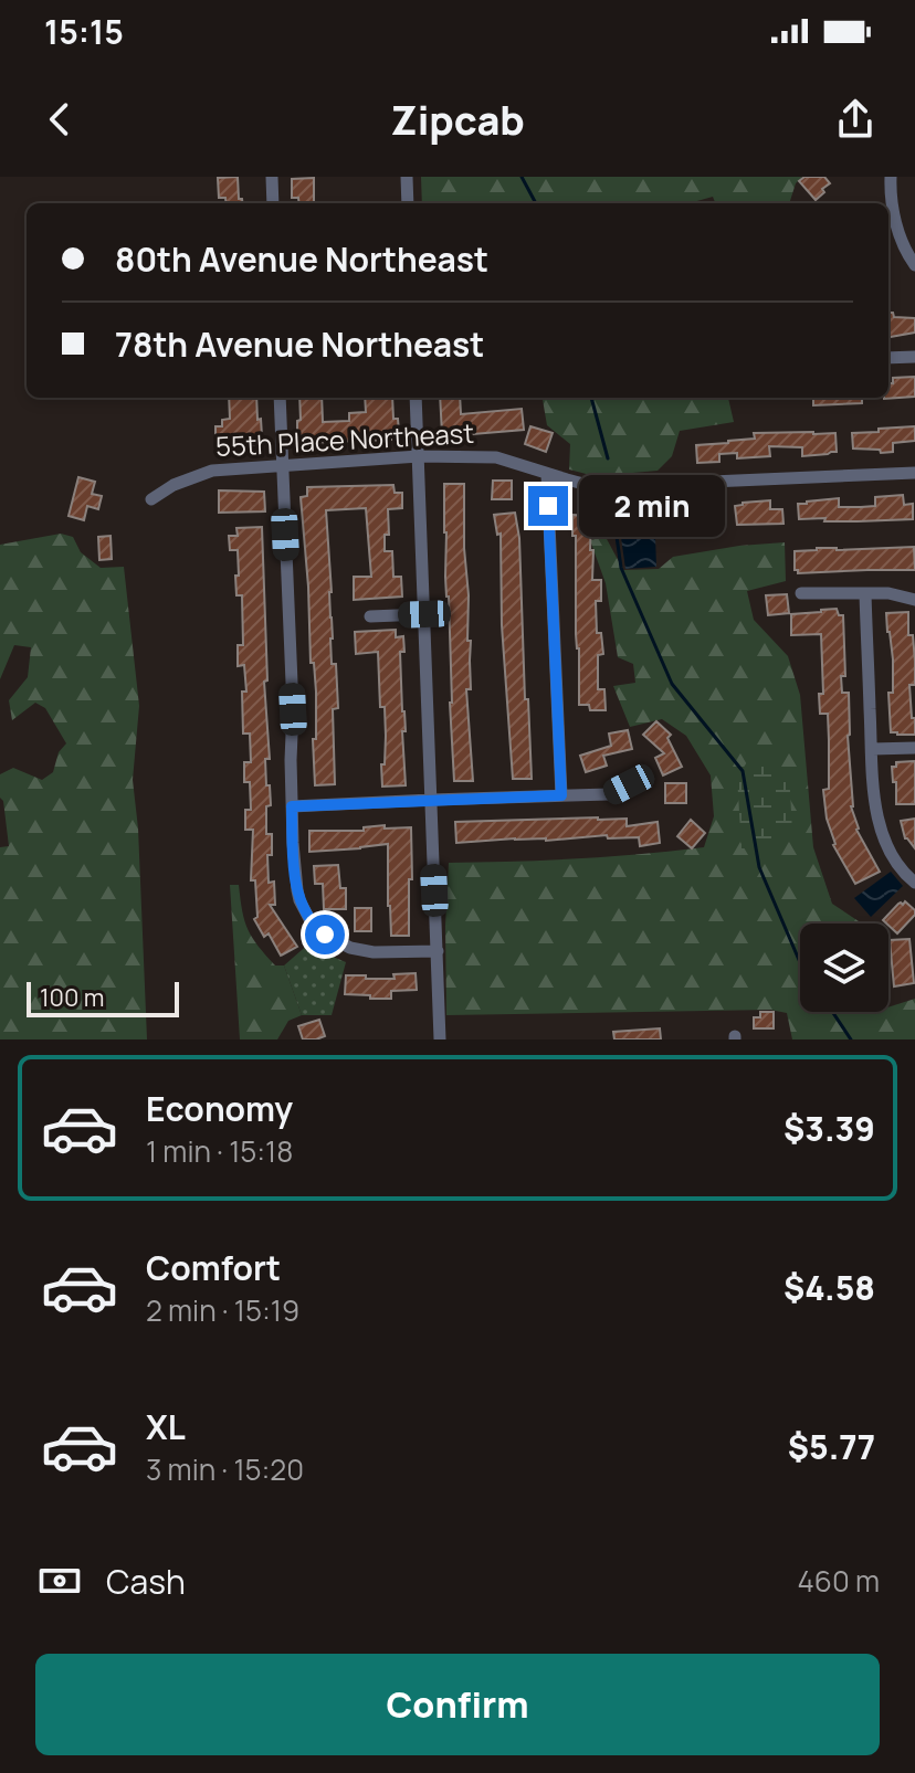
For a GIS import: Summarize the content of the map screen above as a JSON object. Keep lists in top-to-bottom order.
{
  "streets": {
    "street": ["55th Place Northeast"]
  },
  "scale_bar": "100 m",
  "page": {
    "status": "15:15",
    "header": "Zipcab",
    "banner": ["80th Avenue Northeast", "78th Avenue Northeast"],
    "bubble": "2 min",
    "scale": "100 m",
    "list": [
      {
        "name": "Economy",
        "note": "1 min · 15:18",
        "value": "$3.39"
      },
      {
        "name": "Comfort",
        "note": "2 min · 15:19",
        "value": "$4.58"
      },
      {
        "name": "XL",
        "note": "3 min · 15:20",
        "value": "$5.77"
      }
    ],
    "pay": ["Cash", "460 m"],
    "buttons": "Confirm"
  }
}
